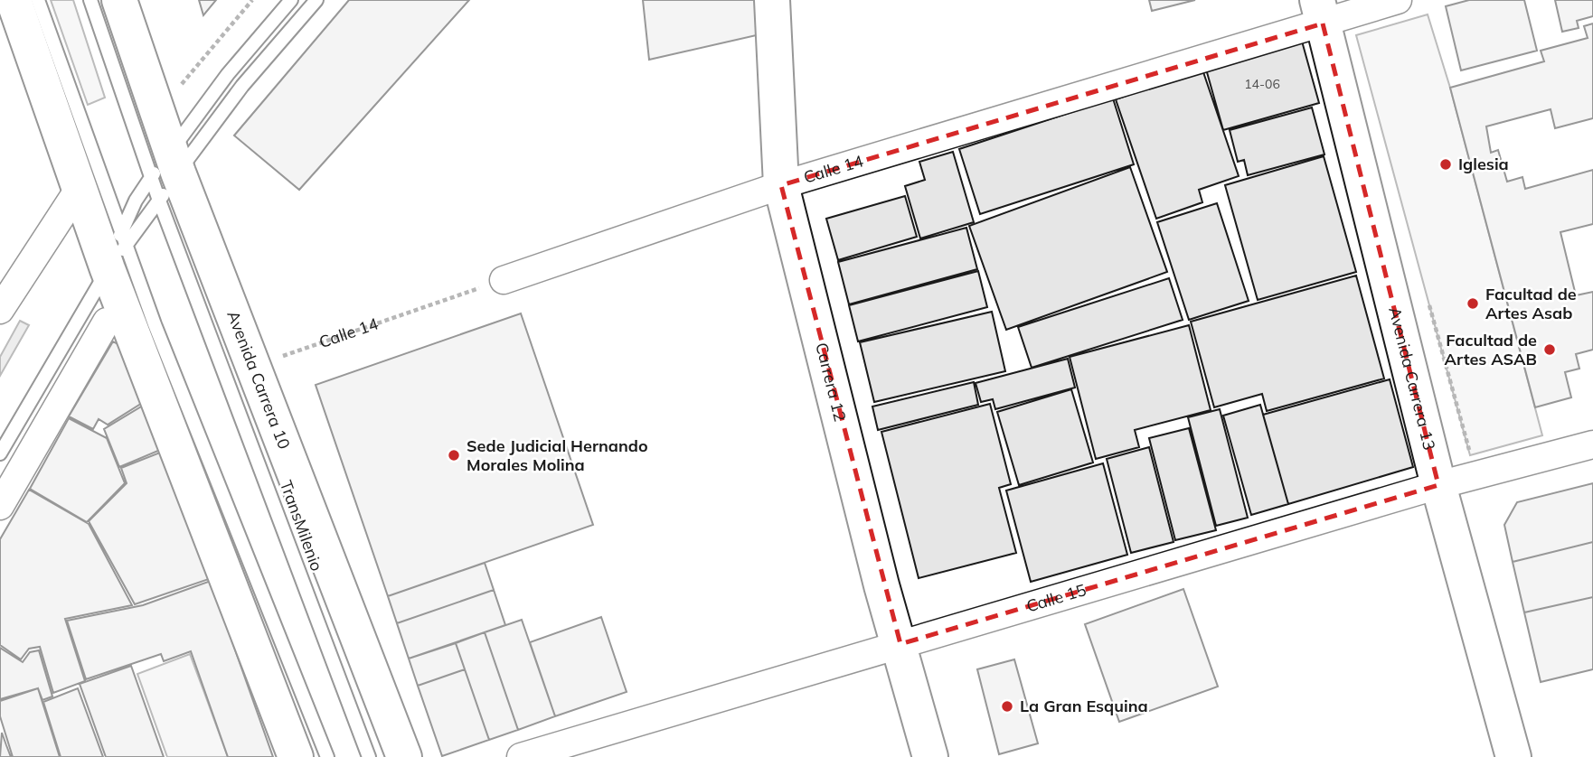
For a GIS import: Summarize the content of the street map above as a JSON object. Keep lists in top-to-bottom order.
{
  "streets": {
    "main road": ["Avenida Carrera 10", "Avenida Carrera 13", "Carrera 12"],
    "street": ["Calle 14", "Calle 15"],
    "lane": ["TransMilenio"]
  },
  "crossings": [
    ["Calle 14", "Avenida Carrera 13"],
    ["Calle 14", "Carrera 12"],
    ["Avenida Carrera 10", "TransMilenio"],
    ["Avenida Carrera 13", "Calle 15"],
    ["Carrera 12", "Calle 15"]
  ],
  "places": [
    "Iglesia",
    "Facultad de Artes Asab",
    "Facultad de Artes ASAB",
    "Sede Judicial Hernando Morales Molina",
    "La Gran Esquina"
  ],
  "house_numbers": ["14-06"]
}
